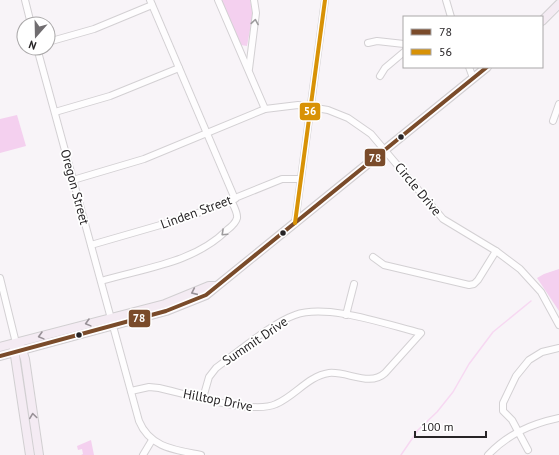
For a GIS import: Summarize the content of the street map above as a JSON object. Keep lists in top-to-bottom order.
{
  "streets": {
    "street": [
      "Oregon Street",
      "Circle Drive",
      "Linden Street",
      "Summit Drive",
      "Hilltop Drive"
    ]
  },
  "crossings": [
    ["Oregon Street", "Circle Drive"],
    ["Oregon Street", "Linden Street"],
    ["Oregon Street", "Hilltop Drive"],
    ["Summit Drive", "Hilltop Drive"]
  ],
  "lines": ["transit line 56", "transit line 78"],
  "legend": ["78", "56"],
  "scale_bar": "100 m",
  "north": "bottom"
}
